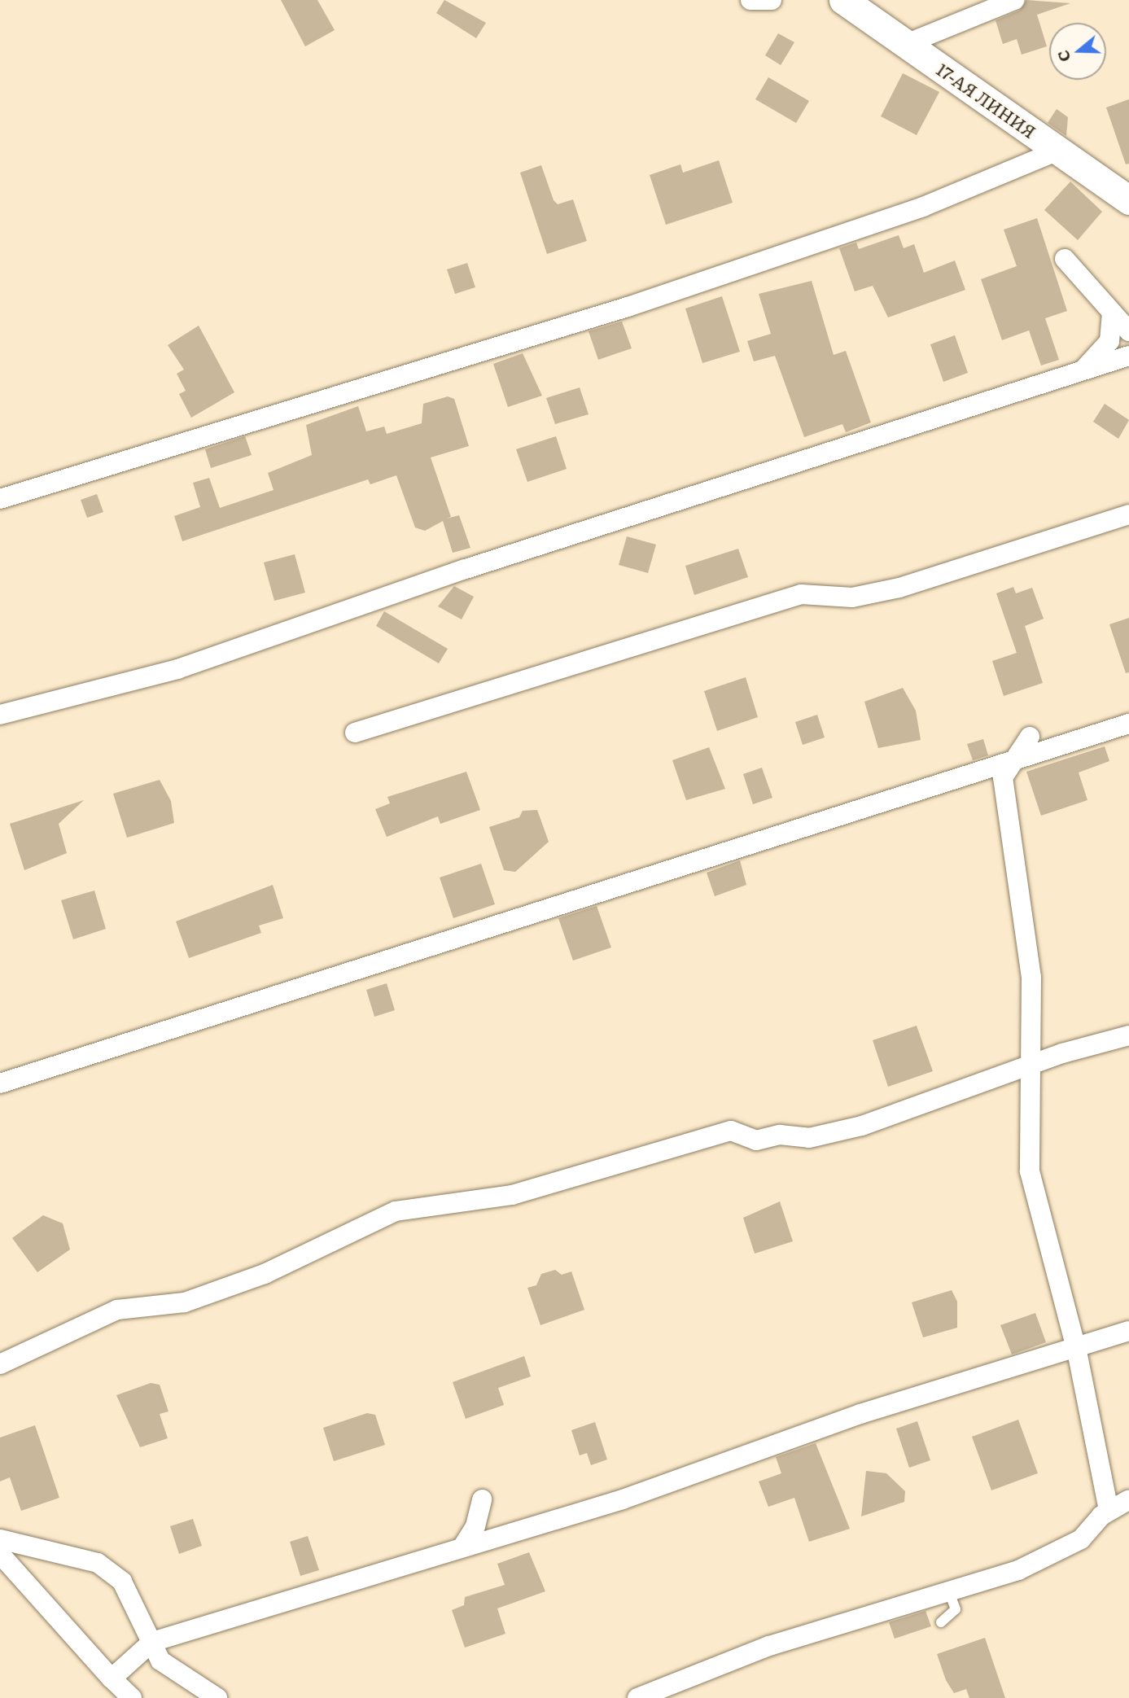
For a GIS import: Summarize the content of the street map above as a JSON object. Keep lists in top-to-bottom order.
{
  "streets": {
    "street": ["17-АЯ ЛИНИЯ"]
  },
  "north": "left"
}
